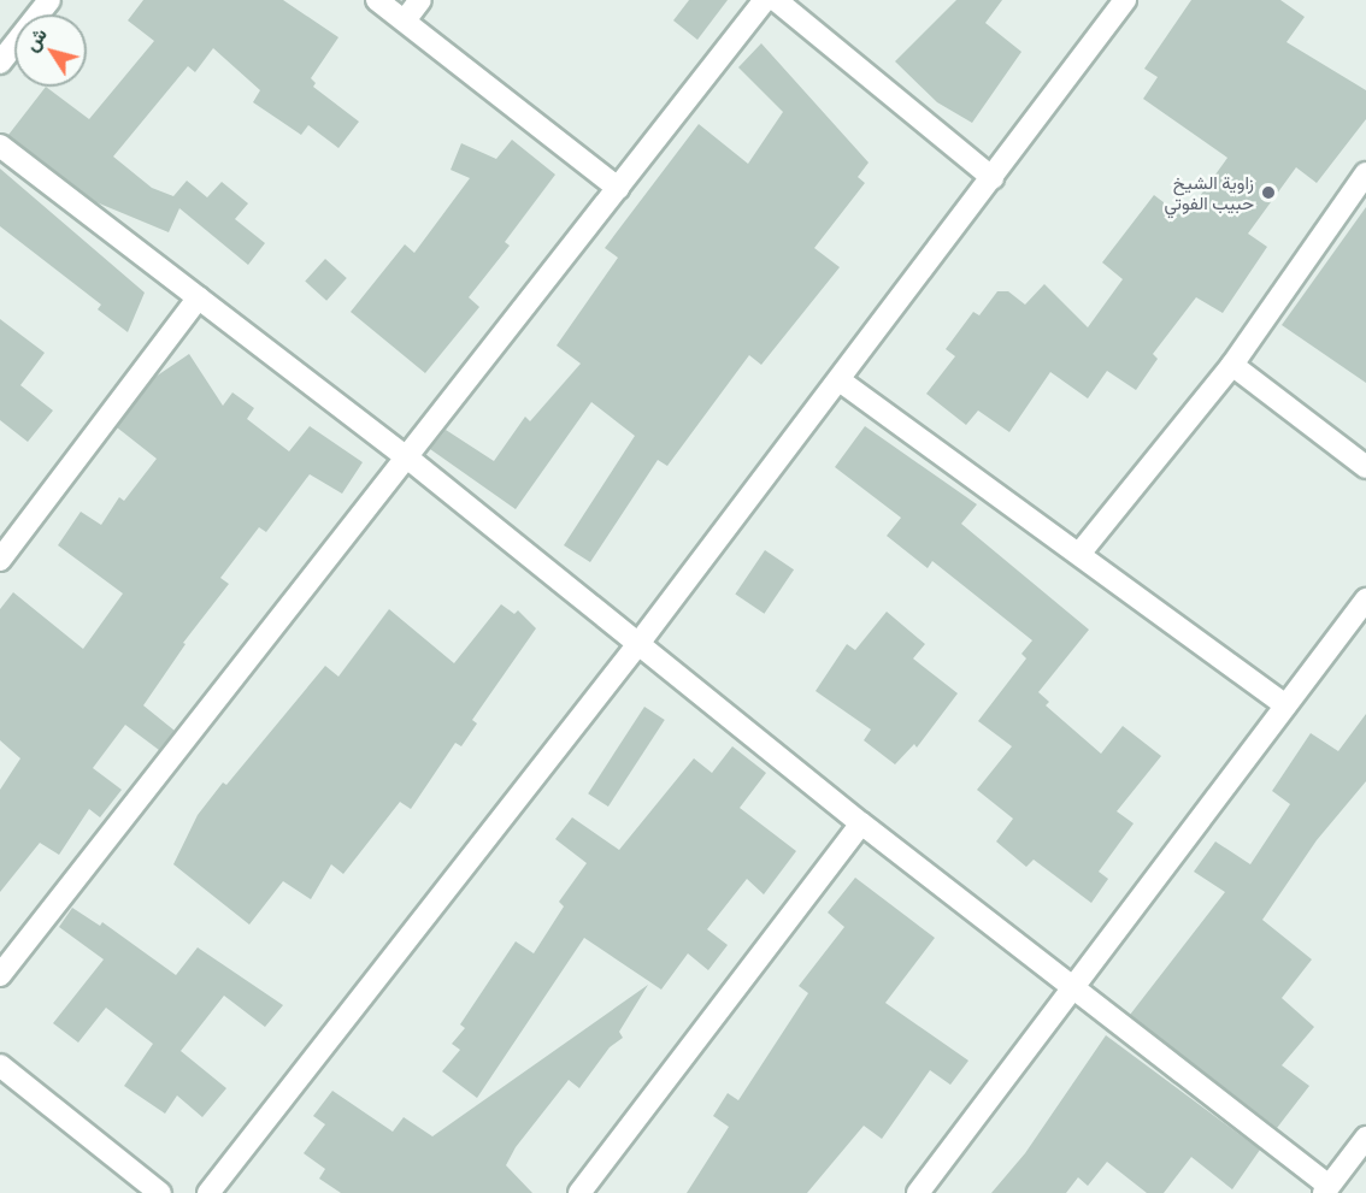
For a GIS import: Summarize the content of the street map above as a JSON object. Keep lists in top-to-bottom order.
{
  "places": ["زاوية الشيخ حبيب الفوتي"],
  "north": "top left"
}
